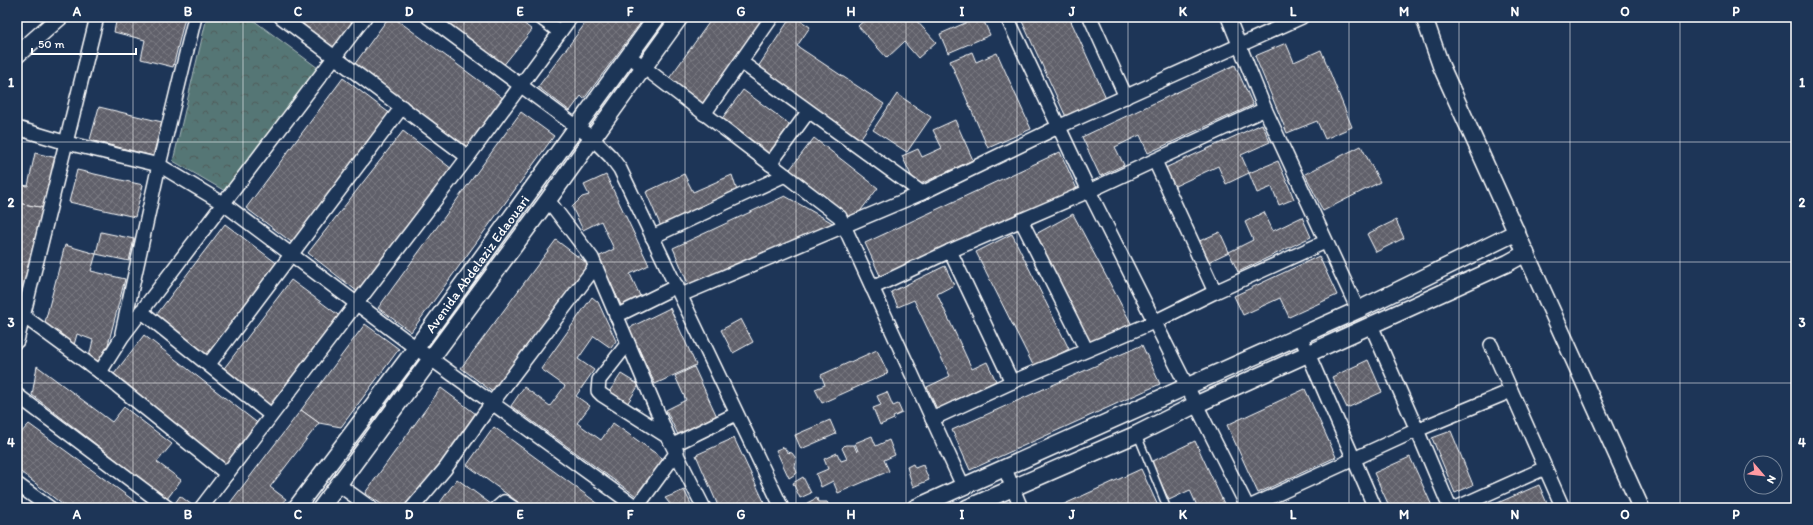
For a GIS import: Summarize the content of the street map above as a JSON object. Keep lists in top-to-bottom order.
{
  "streets": {
    "street": ["Avenida Abdelaziz Edaouari"]
  },
  "scale_bar": "50 m",
  "north": "bottom right",
  "grid": {
    "columns": [
      "A",
      "B",
      "C",
      "D",
      "E",
      "F",
      "G",
      "H",
      "I",
      "J",
      "K",
      "L",
      "M",
      "N",
      "O",
      "P"
    ],
    "rows": [
      "1",
      "2",
      "3",
      "4"
    ]
  }
}
